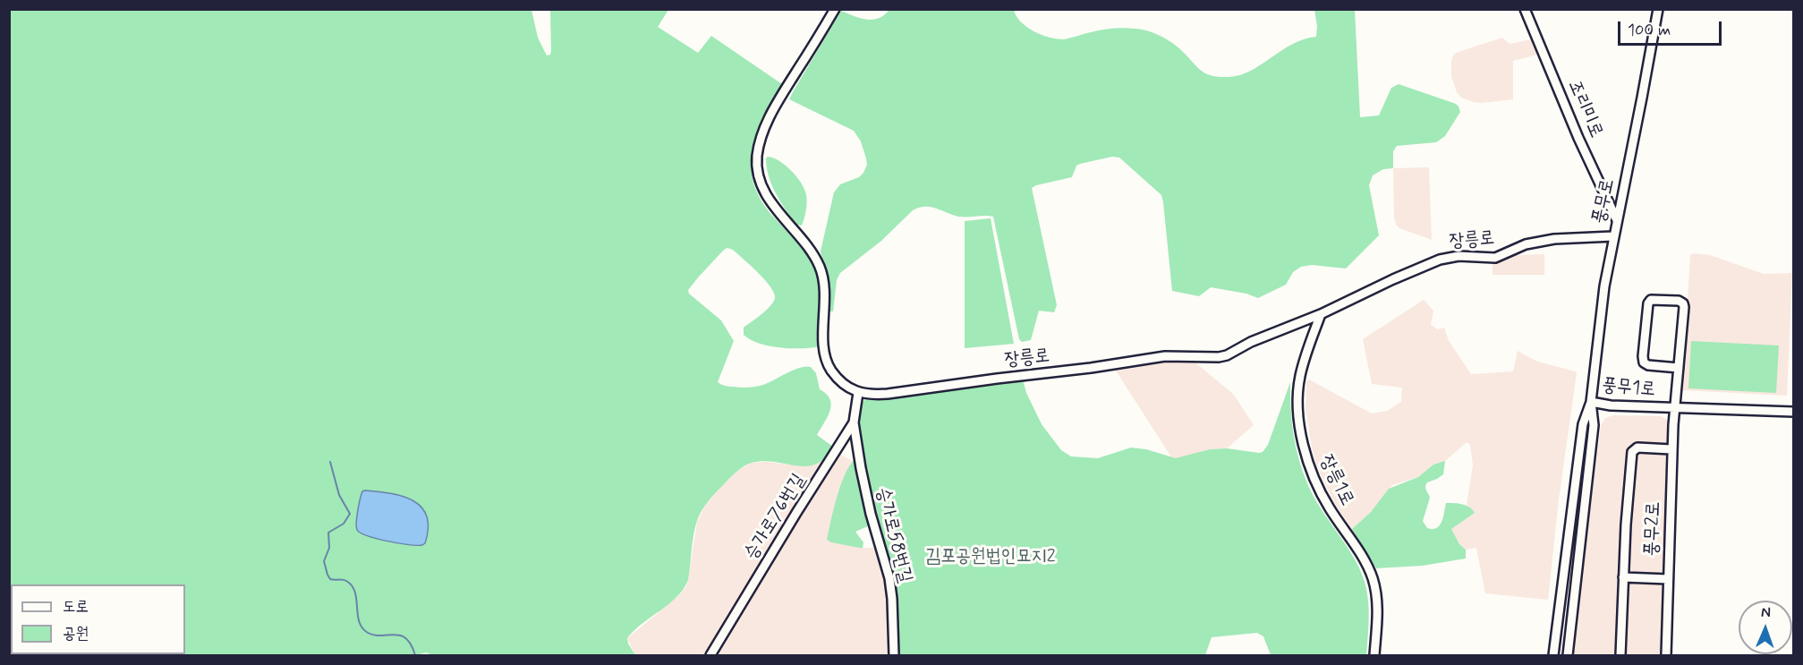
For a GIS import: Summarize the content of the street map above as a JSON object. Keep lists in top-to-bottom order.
{
  "streets": {
    "street": [
      "조리미로",
      "풍무로",
      "장릉로",
      "풍무1로",
      "장릉1로",
      "승가로76번길",
      "풍무2로",
      "승가로58번길"
    ]
  },
  "crossings": [
    ["조리미로", "풍무로"],
    ["풍무로", "장릉로"],
    ["풍무로", "풍무1로"],
    ["장릉로", "장릉1로"],
    ["장릉로", "승가로76번길"],
    ["풍무1로", "풍무2로"],
    ["승가로76번길", "승가로58번길"]
  ],
  "parks": ["김포공원법인묘지2"],
  "legend": ["도로", "공원"],
  "scale_bar": "100 m",
  "north": "top"
}
